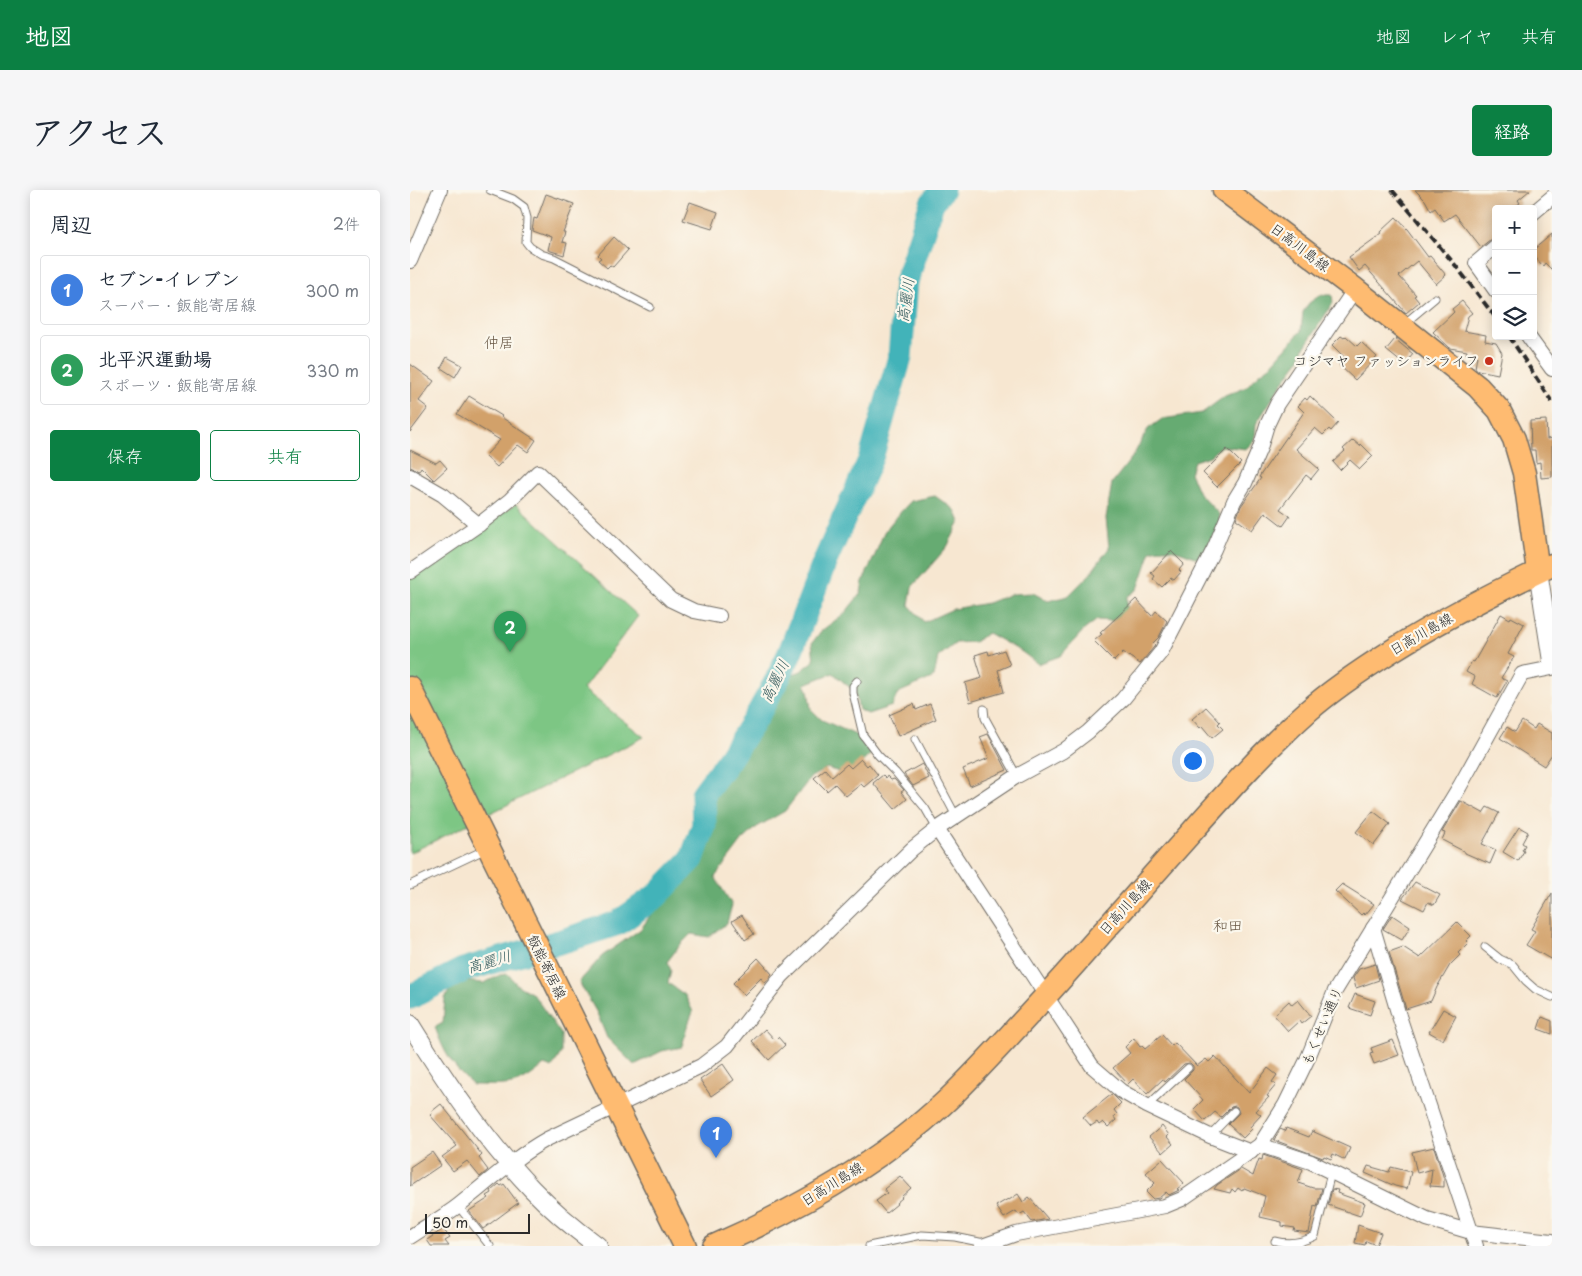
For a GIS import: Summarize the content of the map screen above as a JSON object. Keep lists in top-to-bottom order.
{
  "streets": {
    "main road": ["日高川島線", "飯能寄居線"],
    "street": ["もくせい通り"]
  },
  "districts": ["仲居", "和田"],
  "water": ["高麗川"],
  "places": ["コジマヤ ファッションライフ"],
  "scale_bar": "50 m",
  "page": {
    "header": "地図",
    "nav": ["地図", "レイヤ", "共有"],
    "title": "アクセス",
    "buttons": [
      "経路",
      ["保存", "共有"]
    ],
    "heading": ["周辺", "2件"],
    "map_buttons": ["+", "−"],
    "list": [
      {
        "mark": "1",
        "name": "セブン-イレブン",
        "note": "スーパー · 飯能寄居線",
        "value": "300 m"
      },
      {
        "mark": "2",
        "name": "北平沢運動場",
        "note": "スポーツ · 飯能寄居線",
        "value": "330 m"
      }
    ],
    "pins": ["2", "1"],
    "scale": "50 m"
  }
}
